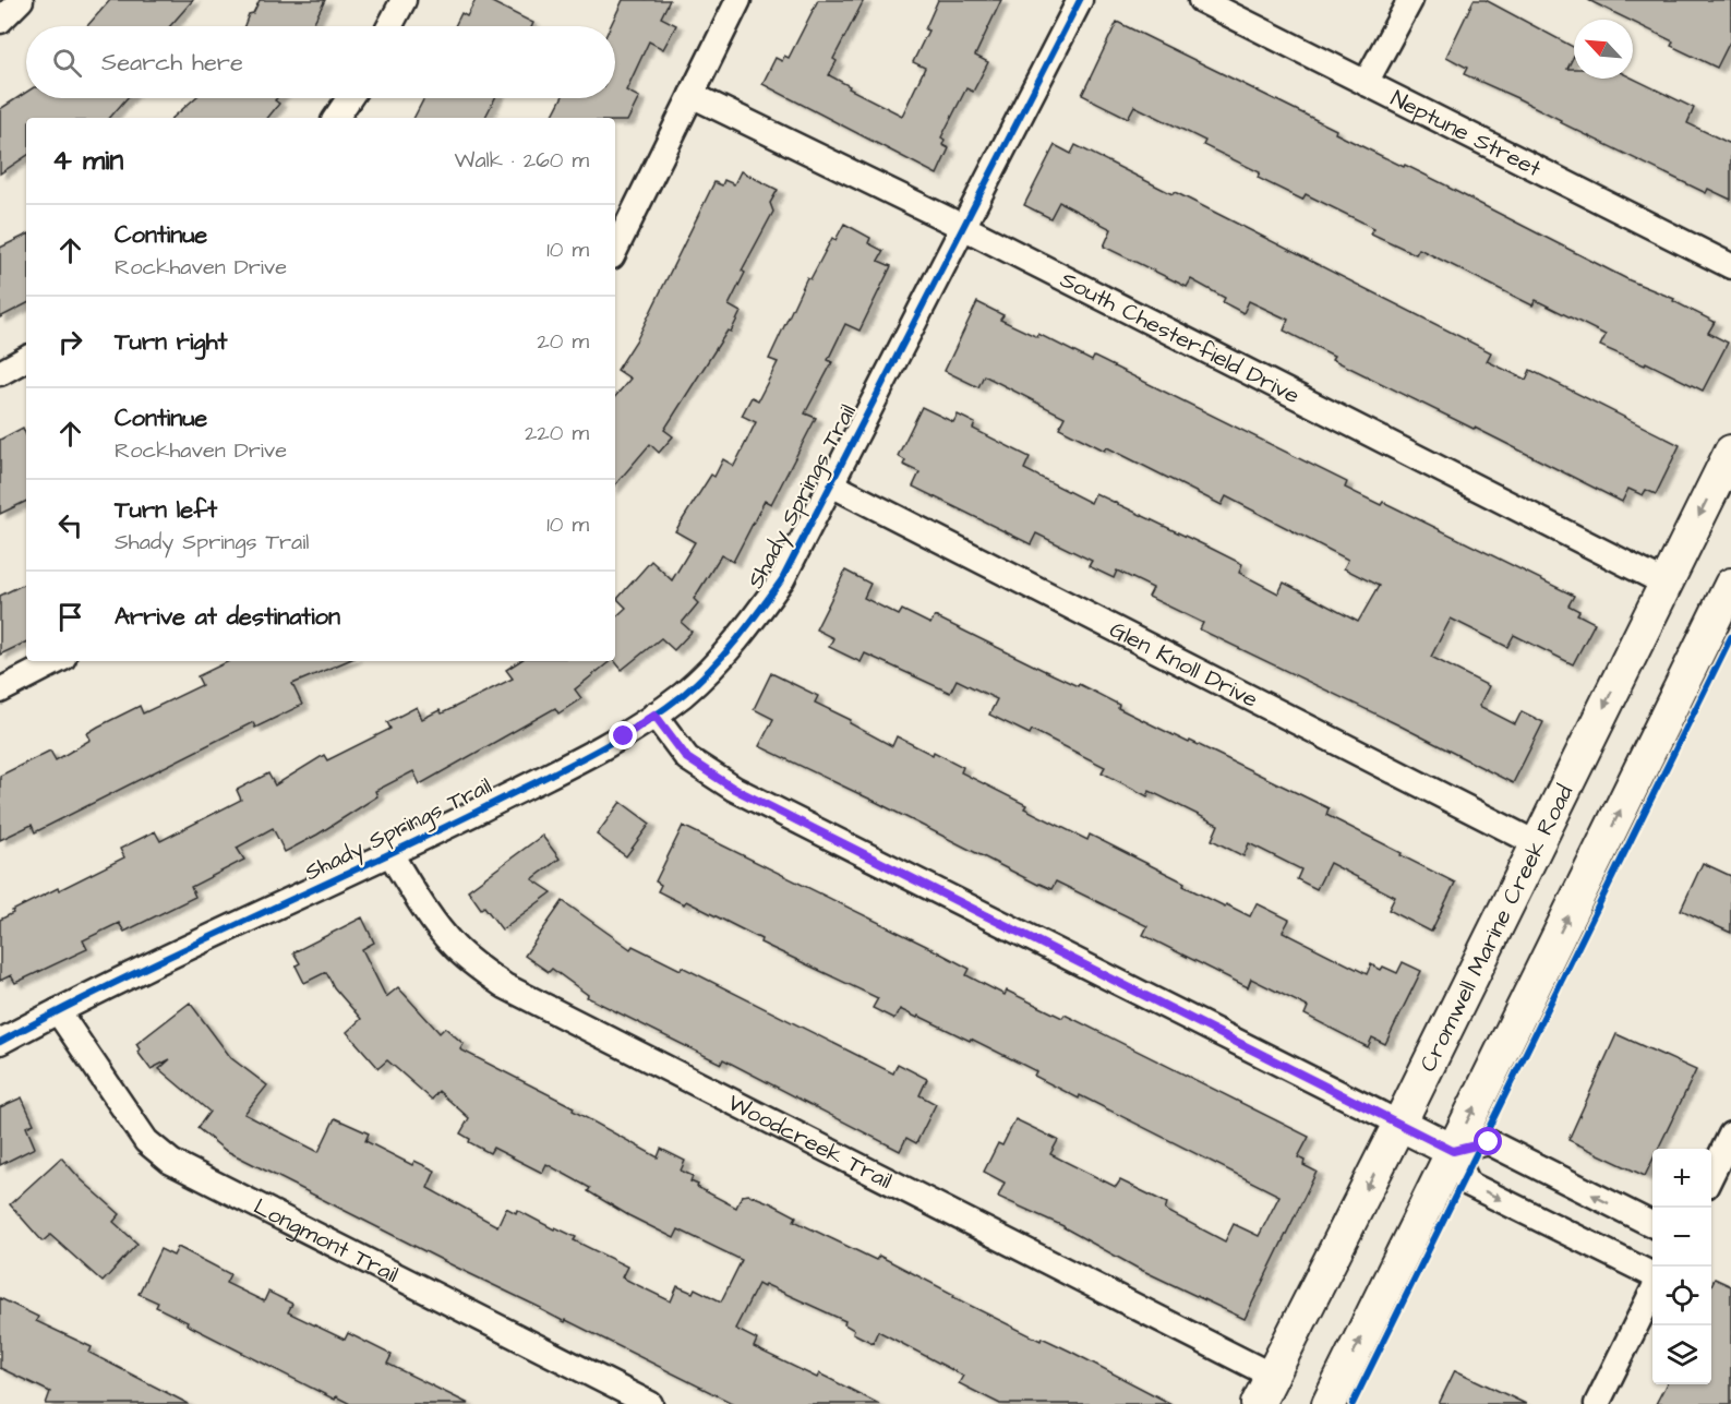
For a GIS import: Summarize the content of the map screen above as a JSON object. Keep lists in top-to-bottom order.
{
  "streets": {
    "main road": ["Cromwell Marine Creek Road"],
    "street": [
      "Neptune Street",
      "South Chesterfield Drive",
      "Shady Springs Trail",
      "Glen Knoll Drive",
      "Woodcreek Trail",
      "Longmont Trail"
    ]
  },
  "crossings": [
    ["South Chesterfield Drive", "Shady Springs Trail"],
    ["South Chesterfield Drive", "Cromwell Marine Creek Road"],
    ["Shady Springs Trail", "Glen Knoll Drive"],
    ["Shady Springs Trail", "Woodcreek Trail"],
    ["Shady Springs Trail", "Longmont Trail"],
    ["Glen Knoll Drive", "Cromwell Marine Creek Road"],
    ["Cromwell Marine Creek Road", "Woodcreek Trail"]
  ],
  "north": "top left",
  "page": {
    "search": "Search here",
    "heading": ["4 min", "Walk · 260 m"],
    "list": [
      ["Continue", "Rockhaven Drive", "10 m"],
      ["Turn right", "20 m"],
      ["Continue", "Rockhaven Drive", "220 m"],
      ["Turn left", "Shady Springs Trail", "10 m"],
      "Arrive at destination"
    ],
    "map_buttons": ["+", "−"]
  }
}
